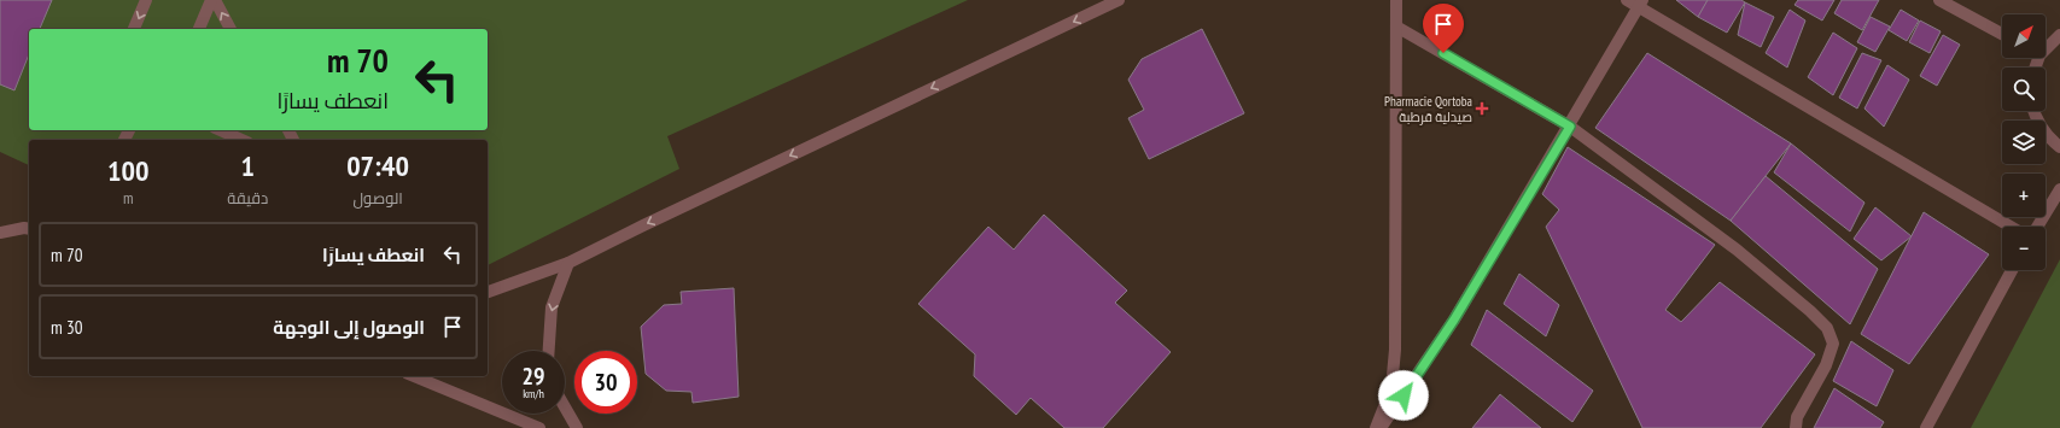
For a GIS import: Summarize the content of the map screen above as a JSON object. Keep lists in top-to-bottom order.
{
  "places": {
    "health": ["Pharmacie Qortoba صيدلية قرطبة"]
  },
  "north": "top right",
  "page": {
    "map_buttons": ["+", "−"],
    "turn": ["70 m", "انعطف يسارًا"],
    "eta": [
      "07:40",
      "الوصول",
      "1",
      "دقيقة",
      "100",
      "m"
    ],
    "list": [
      {
        "name": "انعطف يسارًا",
        "value": "70 m"
      },
      {
        "name": "الوصول إلى الوجهة",
        "value": "30 m"
      }
    ],
    "speed": "29 km/h",
    "limit": "30"
  }
}
